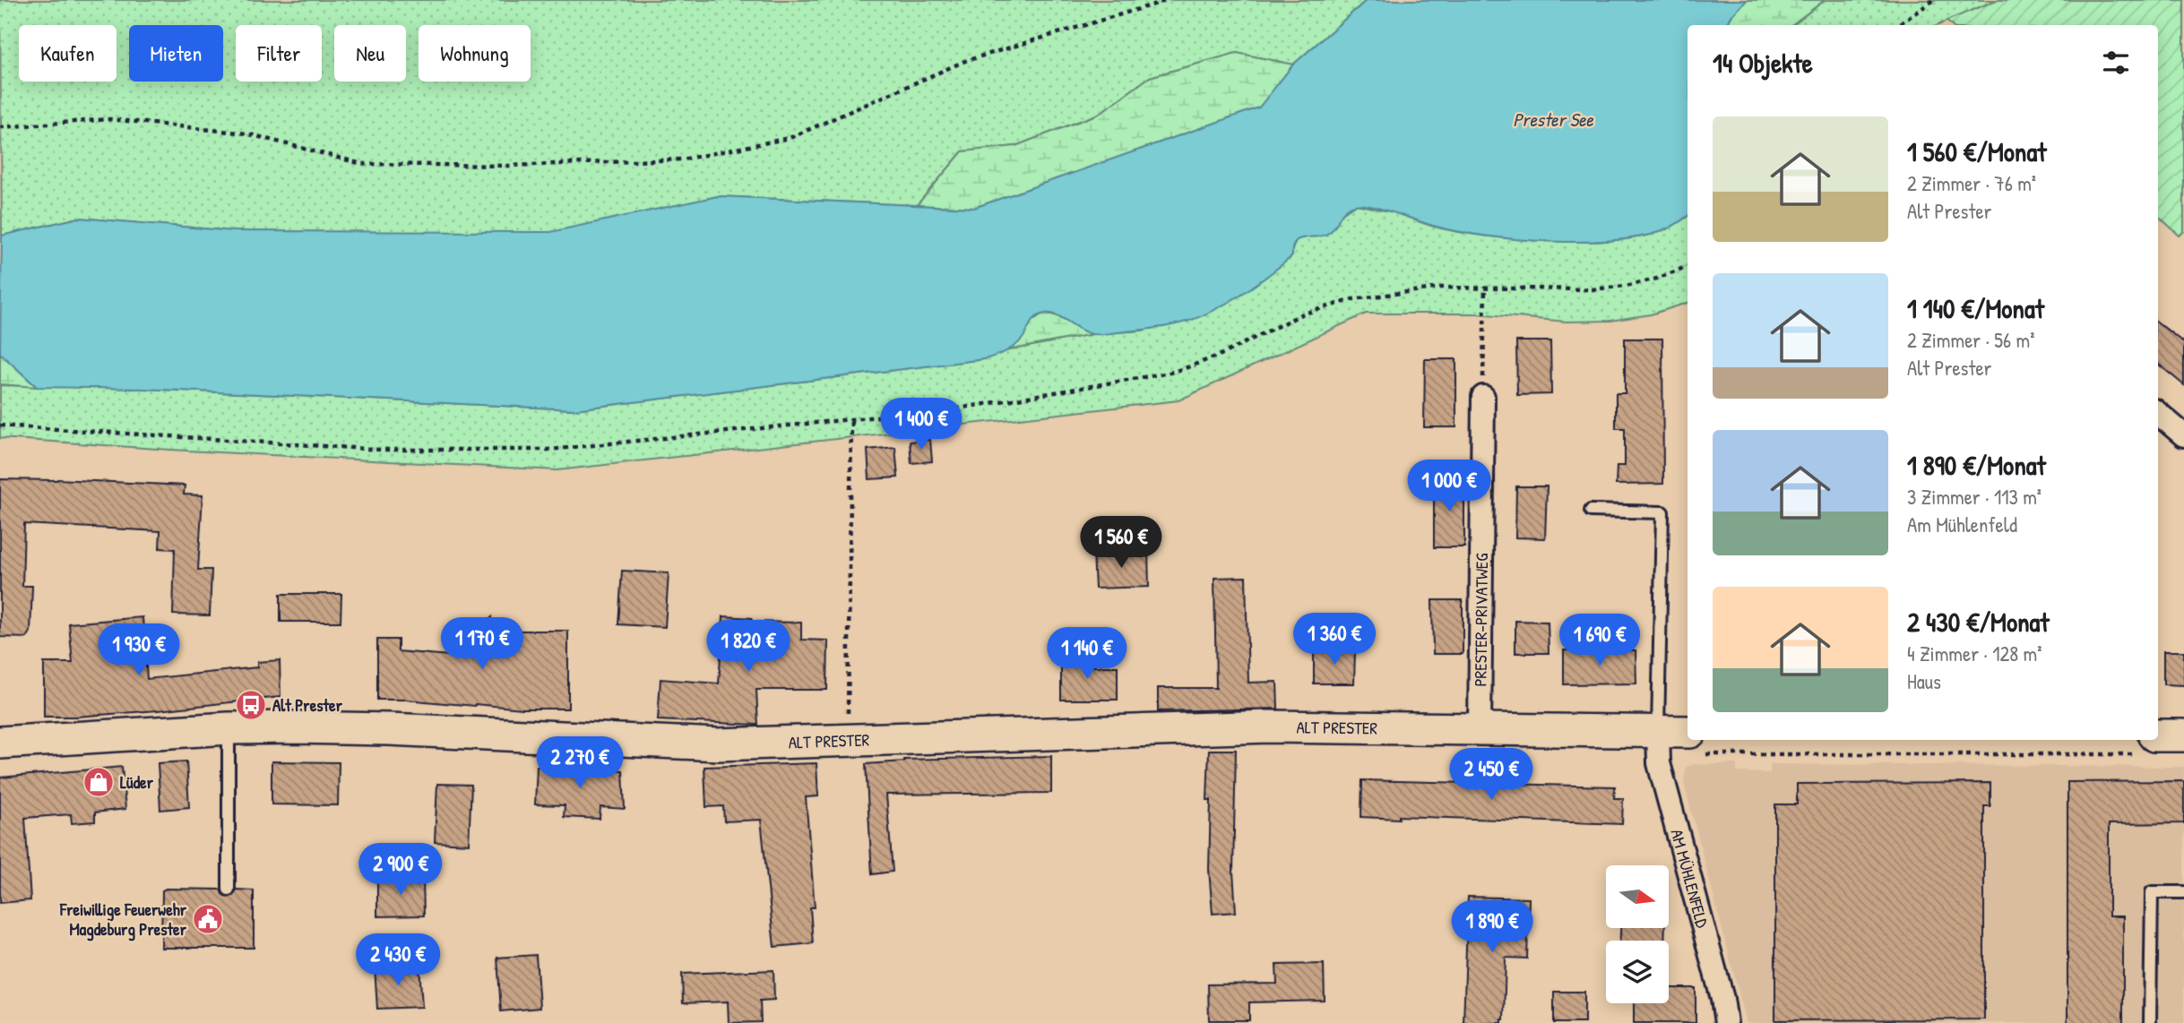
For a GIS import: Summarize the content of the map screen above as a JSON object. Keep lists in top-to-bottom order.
{
  "streets": {
    "main road": ["ALT PRESTER"],
    "street": ["PRESTER-PRIVATWEG", "AM MÜHLENFELD"]
  },
  "crossings": [
    ["PRESTER-PRIVATWEG", "ALT PRESTER"],
    ["ALT PRESTER", "AM MÜHLENFELD"]
  ],
  "water": ["Prester See"],
  "places": {
    "bus stop": ["Alt Prester"],
    "shop": ["Lüder"],
    "public building": ["Freiwillige Feuerwehr Magdeburg Prester"]
  },
  "north": "right",
  "page": {
    "chip": [
      "Kaufen",
      "Mieten",
      "Filter",
      "Neu",
      "Wohnung"
    ],
    "heading": "14 Objekte",
    "list": [
      {
        "name": "1 560 €/Monat",
        "note": "2 Zimmer · 76 m² · Alt Prester"
      },
      {
        "name": "1 140 €/Monat",
        "note": "2 Zimmer · 56 m² · Alt Prester"
      },
      {
        "name": "1 890 €/Monat",
        "note": "3 Zimmer · 113 m² · Am Mühlenfeld"
      },
      {
        "name": "2 430 €/Monat",
        "note": "4 Zimmer · 128 m² · Haus"
      }
    ],
    "price": [
      "1 400 €",
      "1 000 €",
      "1 560 €",
      "1 360 €",
      "1 690 €",
      "1 170 €",
      "1 820 €",
      "1 930 €",
      "1 140 €",
      "2 270 €",
      "2 450 €",
      "2 900 €",
      "1 890 €",
      "2 430 €"
    ]
  }
}
